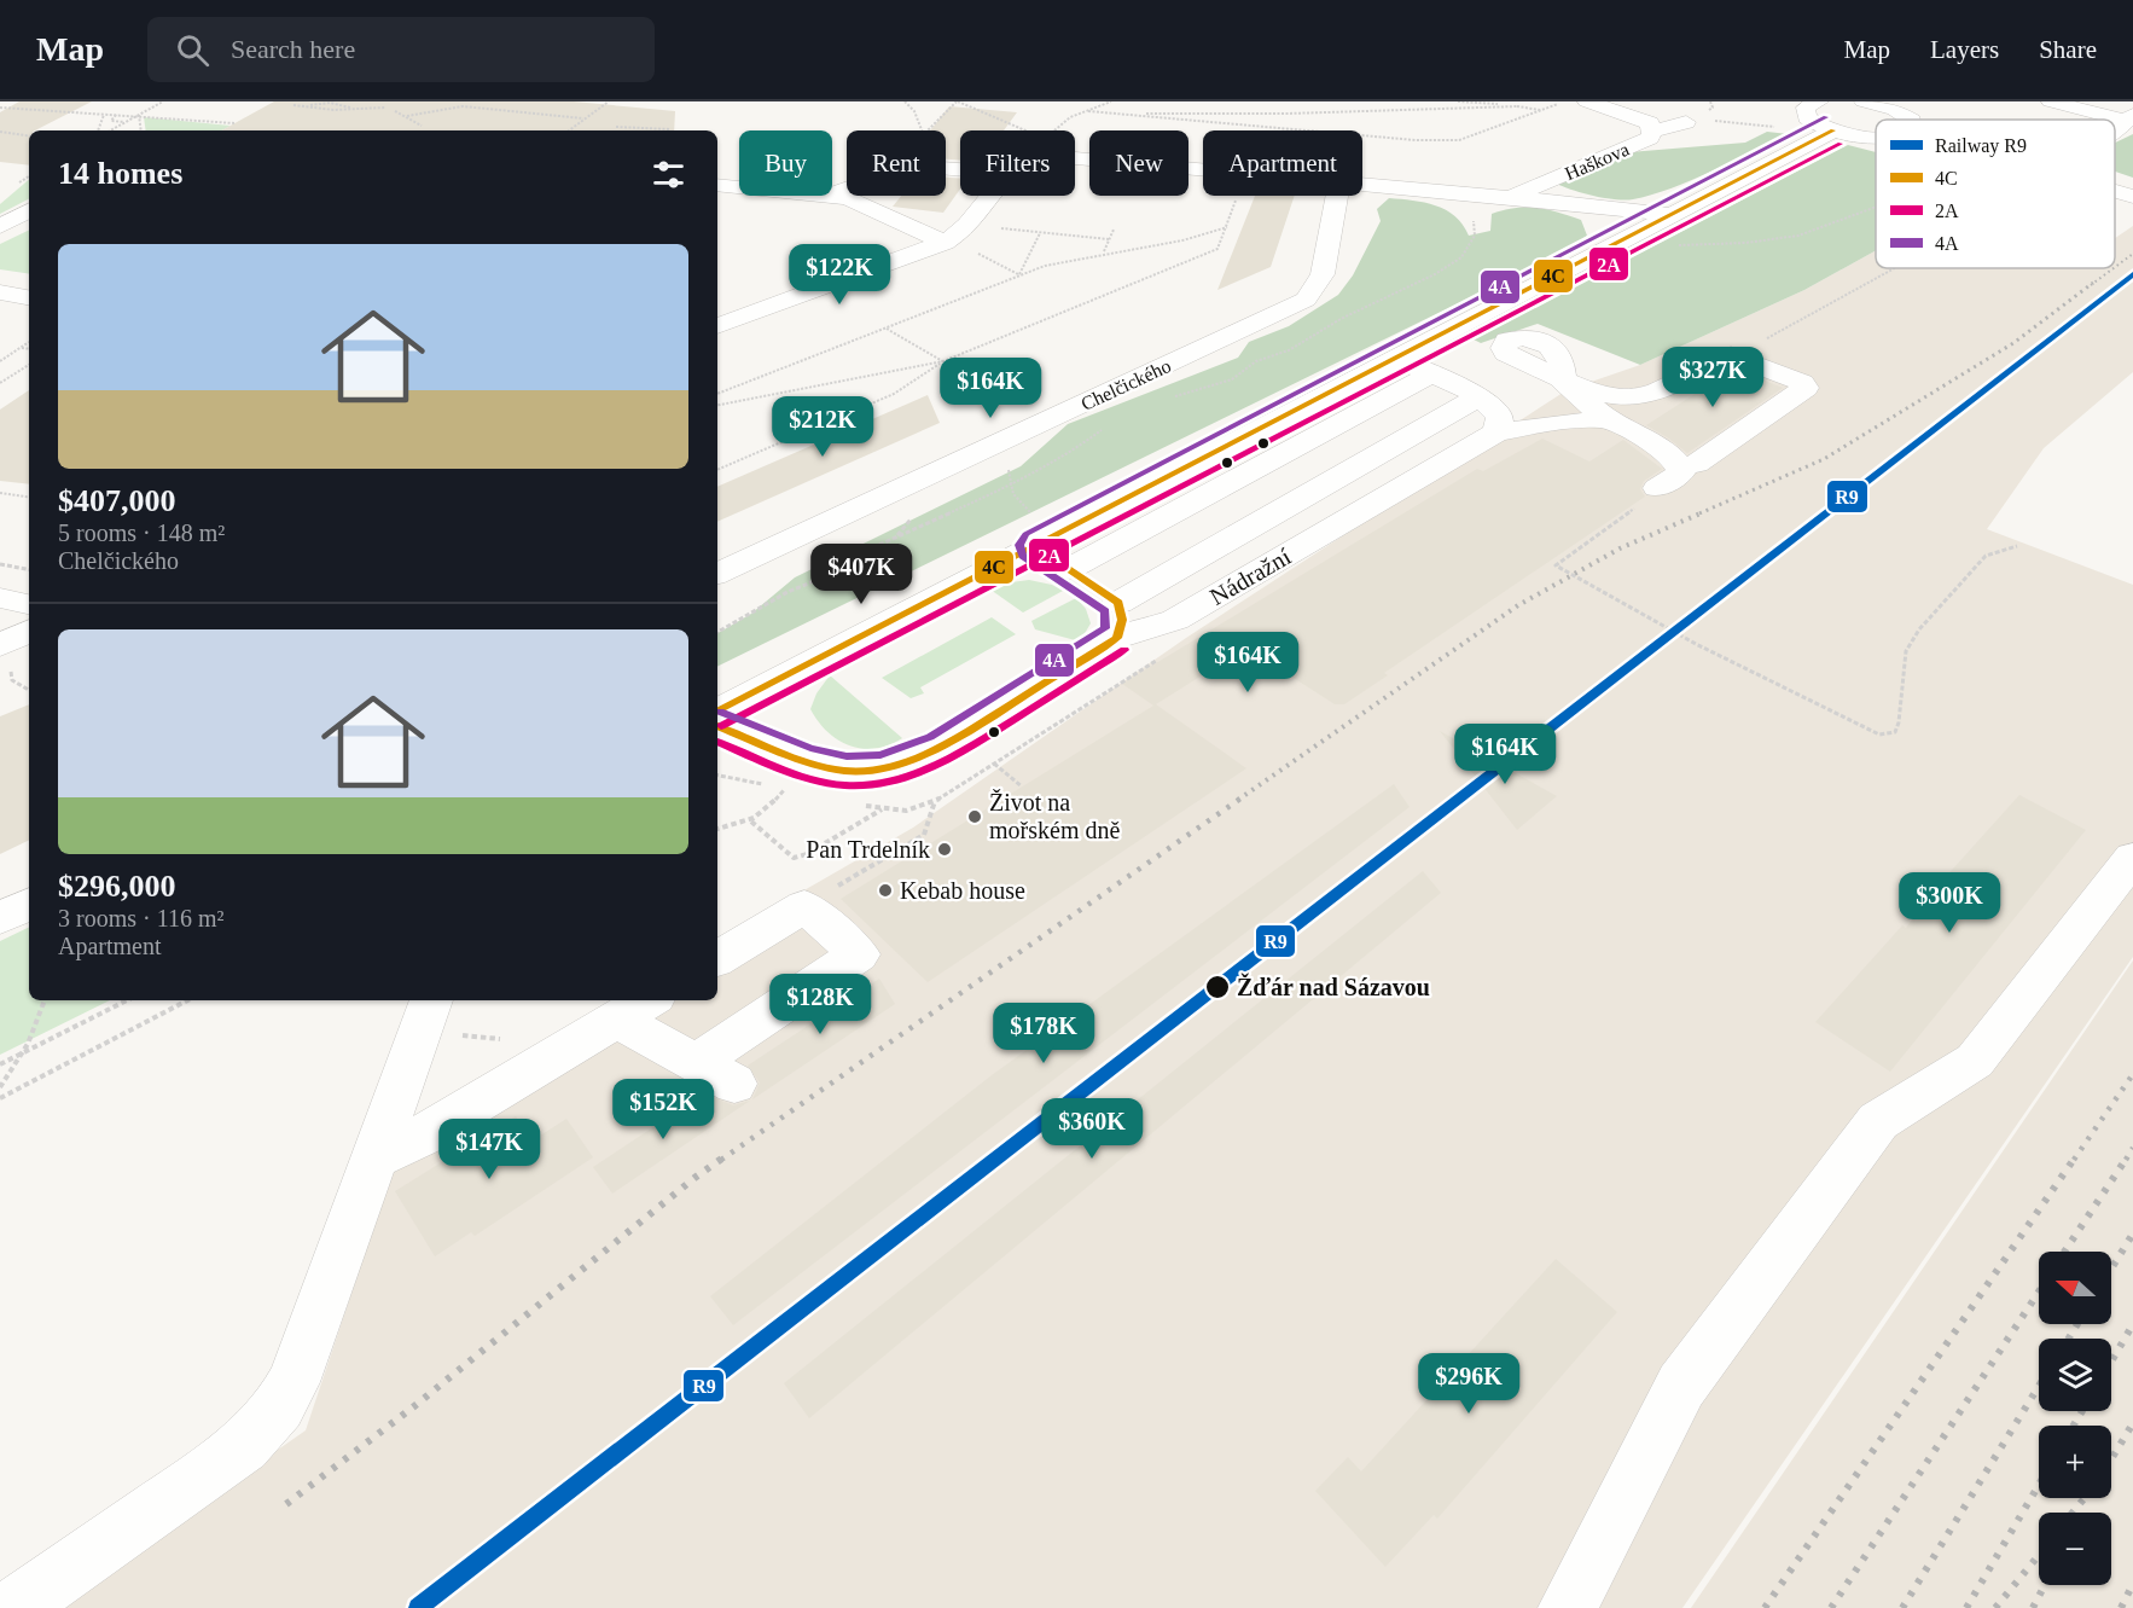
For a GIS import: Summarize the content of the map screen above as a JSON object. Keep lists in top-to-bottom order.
{
  "streets": {
    "street": ["Haškova", "Chelčického", "Nádražní"]
  },
  "places": [
    "Život na mořském dně",
    "Pan Trdelník",
    "Kebab house",
    "Žďár nad Sázavou"
  ],
  "lines": [
    "transit line 4A",
    "transit line 4C",
    "transit line 2A",
    "rail line R9"
  ],
  "legend": [
    "Railway R9",
    "4C",
    "2A",
    "4A"
  ],
  "north": "left",
  "page": {
    "header": "Map",
    "search": "Search here",
    "nav": ["Map", "Layers", "Share"],
    "chip": [
      "Buy",
      "Rent",
      "Filters",
      "New",
      "Apartment"
    ],
    "heading": "14 homes",
    "list": [
      {
        "name": "$407,000",
        "note": "5 rooms · 148 m² · Chelčického"
      },
      {
        "name": "$296,000",
        "note": "3 rooms · 116 m² · Apartment"
      }
    ],
    "price": [
      "$122K",
      "$327K",
      "$164K",
      "$212K",
      "$407K",
      "$164K",
      "$164K",
      "$300K",
      "$128K",
      "$178K",
      "$152K",
      "$360K",
      "$147K",
      "$296K"
    ],
    "map_buttons": ["+", "−"]
  }
}
